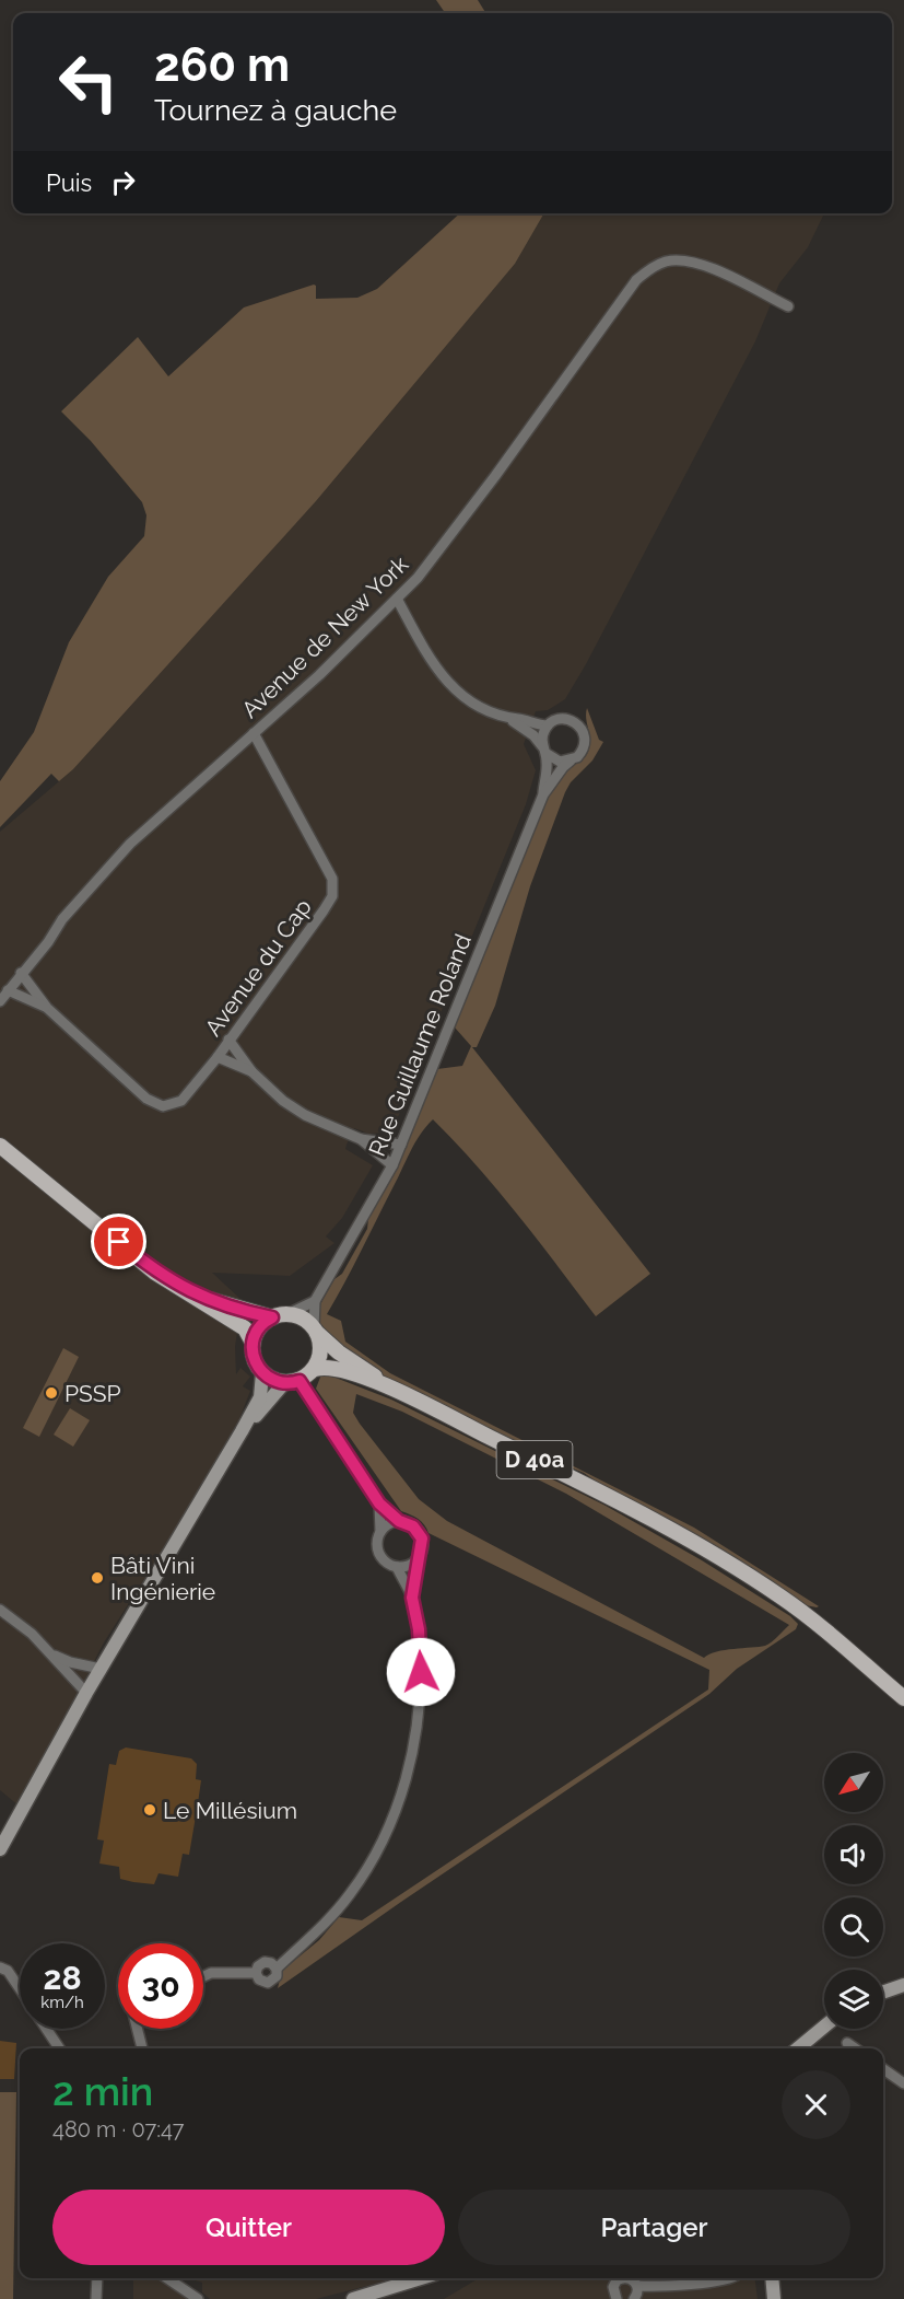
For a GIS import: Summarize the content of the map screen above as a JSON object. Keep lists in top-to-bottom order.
{
  "streets": {
    "main road": ["D 40a"],
    "street": ["Avenue de New York", "Avenue du Cap", "Rue Guillaume Roland"]
  },
  "crossings": [
    ["Avenue de New York", "Avenue du Cap"]
  ],
  "places": ["PSSP", "Bâti Vini Ingénierie", "Le Millésium"],
  "north": "bottom left",
  "page": {
    "turn": ["260 m", "Tournez à gauche"],
    "then": "Puis",
    "speed": "28 km/h",
    "limit": "30",
    "heading": ["2 min", "480 m · 07:47"],
    "buttons": ["Quitter", "Partager"]
  }
}
